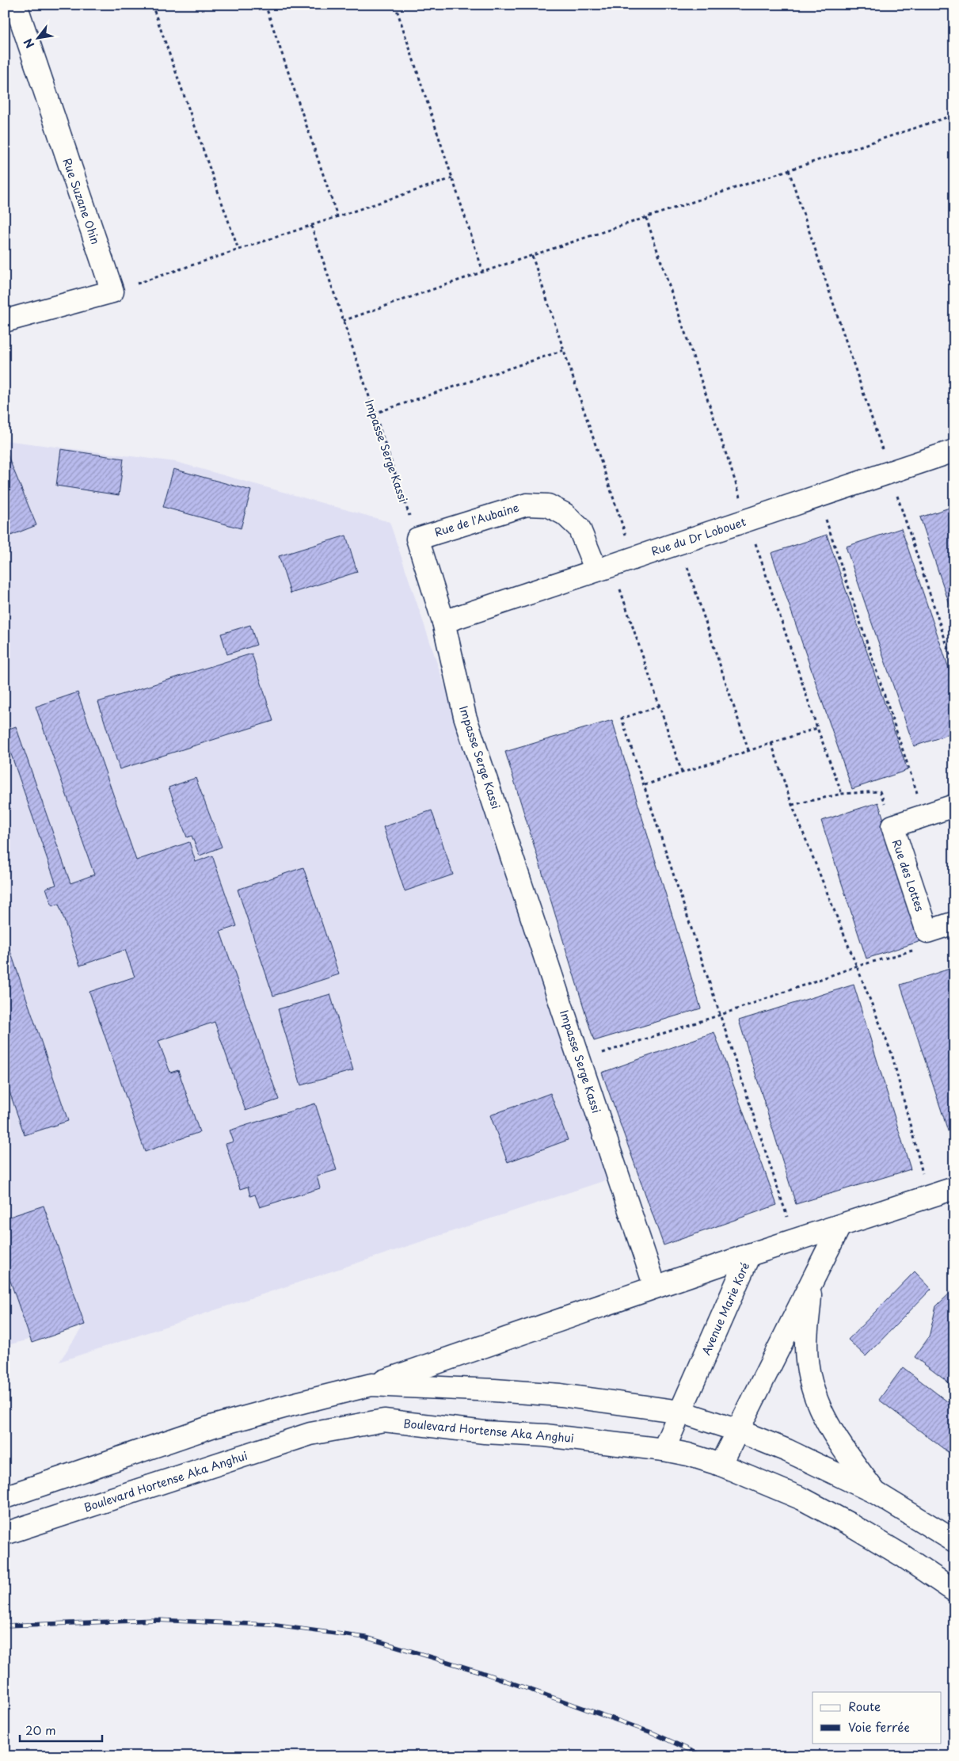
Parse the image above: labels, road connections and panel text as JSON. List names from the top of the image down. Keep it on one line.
{"streets":{"main road":["Rue Suzane Ohin","Impasse Serge Kassi","Rue de l'Aubaine","Rue du Dr Lobouet","Rue des Lottes","Avenue Marie Koré","Boulevard Hortense Aka Anghui"]},"crossings":[["Impasse Serge Kassi","Rue de l'Aubaine"],["Impasse Serge Kassi","Rue du Dr Lobouet"],["Rue de l'Aubaine","Rue du Dr Lobouet"],["Avenue Marie Koré","Boulevard Hortense Aka Anghui"]],"legend":["Route","Voie ferrée"],"scale_bar":"20 m","north":"bottom left"}
